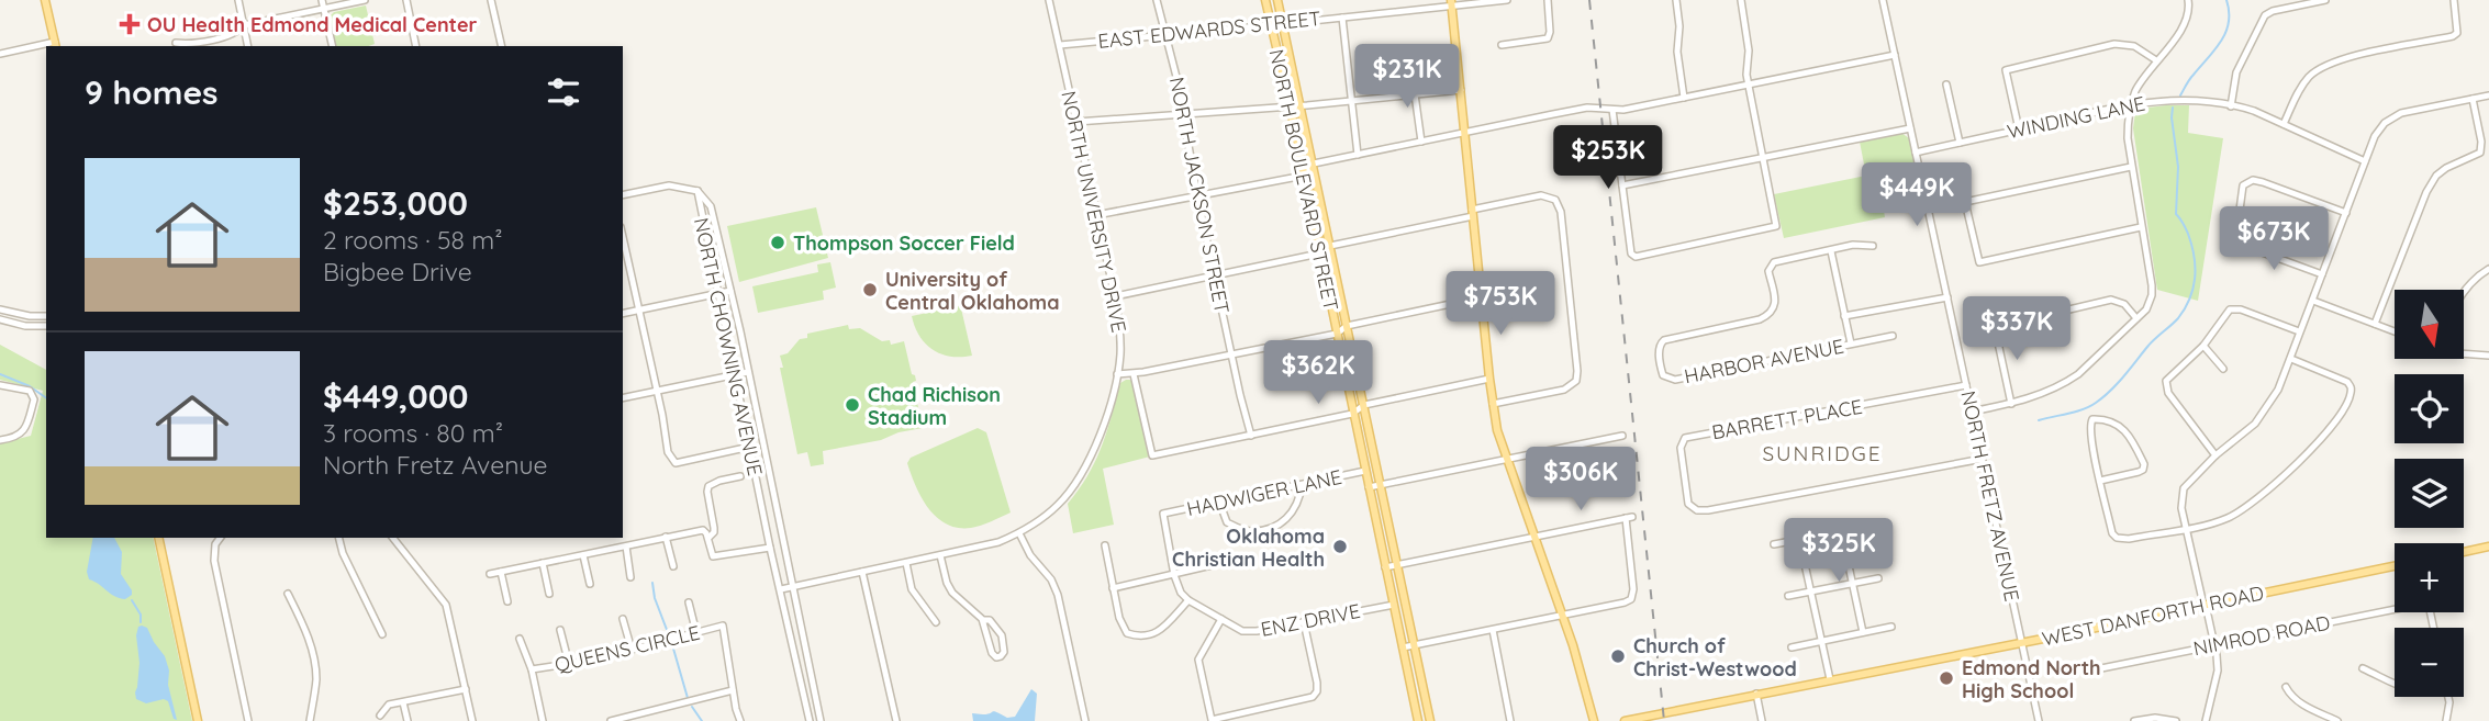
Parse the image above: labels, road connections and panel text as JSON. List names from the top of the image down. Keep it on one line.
{"streets":{"main road":["NORTH BOULEVARD STREET","WEST DANFORTH ROAD"],"street":["EAST EDWARDS STREET","WINDING LANE","NORTH JACKSON STREET","NORTH UNIVERSITY DRIVE","NORTH CHOWNING AVENUE","HARBOR AVENUE","BARRETT PLACE","HADWIGER LANE","NORTH FRETZ AVENUE","ENZ DRIVE","NIMROD ROAD","QUEENS CIRCLE"]},"crossings":[["EAST EDWARDS STREET","NORTH BOULEVARD STREET"],["EAST EDWARDS STREET","NORTH JACKSON STREET"],["EAST EDWARDS STREET","NORTH UNIVERSITY DRIVE"],["WINDING LANE","NORTH FRETZ AVENUE"],["NORTH BOULEVARD STREET","HADWIGER LANE"],["NORTH BOULEVARD STREET","ENZ DRIVE"],["NORTH UNIVERSITY DRIVE","NORTH CHOWNING AVENUE"],["BARRETT PLACE","NORTH FRETZ AVENUE"],["NORTH FRETZ AVENUE","WEST DANFORTH ROAD"]],"districts":["SUNRIDGE"],"places":{"health":["OU Health Edmond Medical Center"],"other":["Thompson Soccer Field","University of Central Oklahoma","Chad Richison Stadium","Oklahoma Christian Health","Church of Christ-Westwood","Edmond North High School"]},"north":"bottom","page":{"price":["$231K","$253K","$449K","$673K","$753K","$337K","$362K","$306K","$325K"],"heading":"9 homes","list":[{"name":"$253,000","note":"2 rooms · 58 m² · Bigbee Drive"},{"name":"$449,000","note":"3 rooms · 80 m² · North Fretz Avenue"}],"map_buttons":["+","−"]}}
